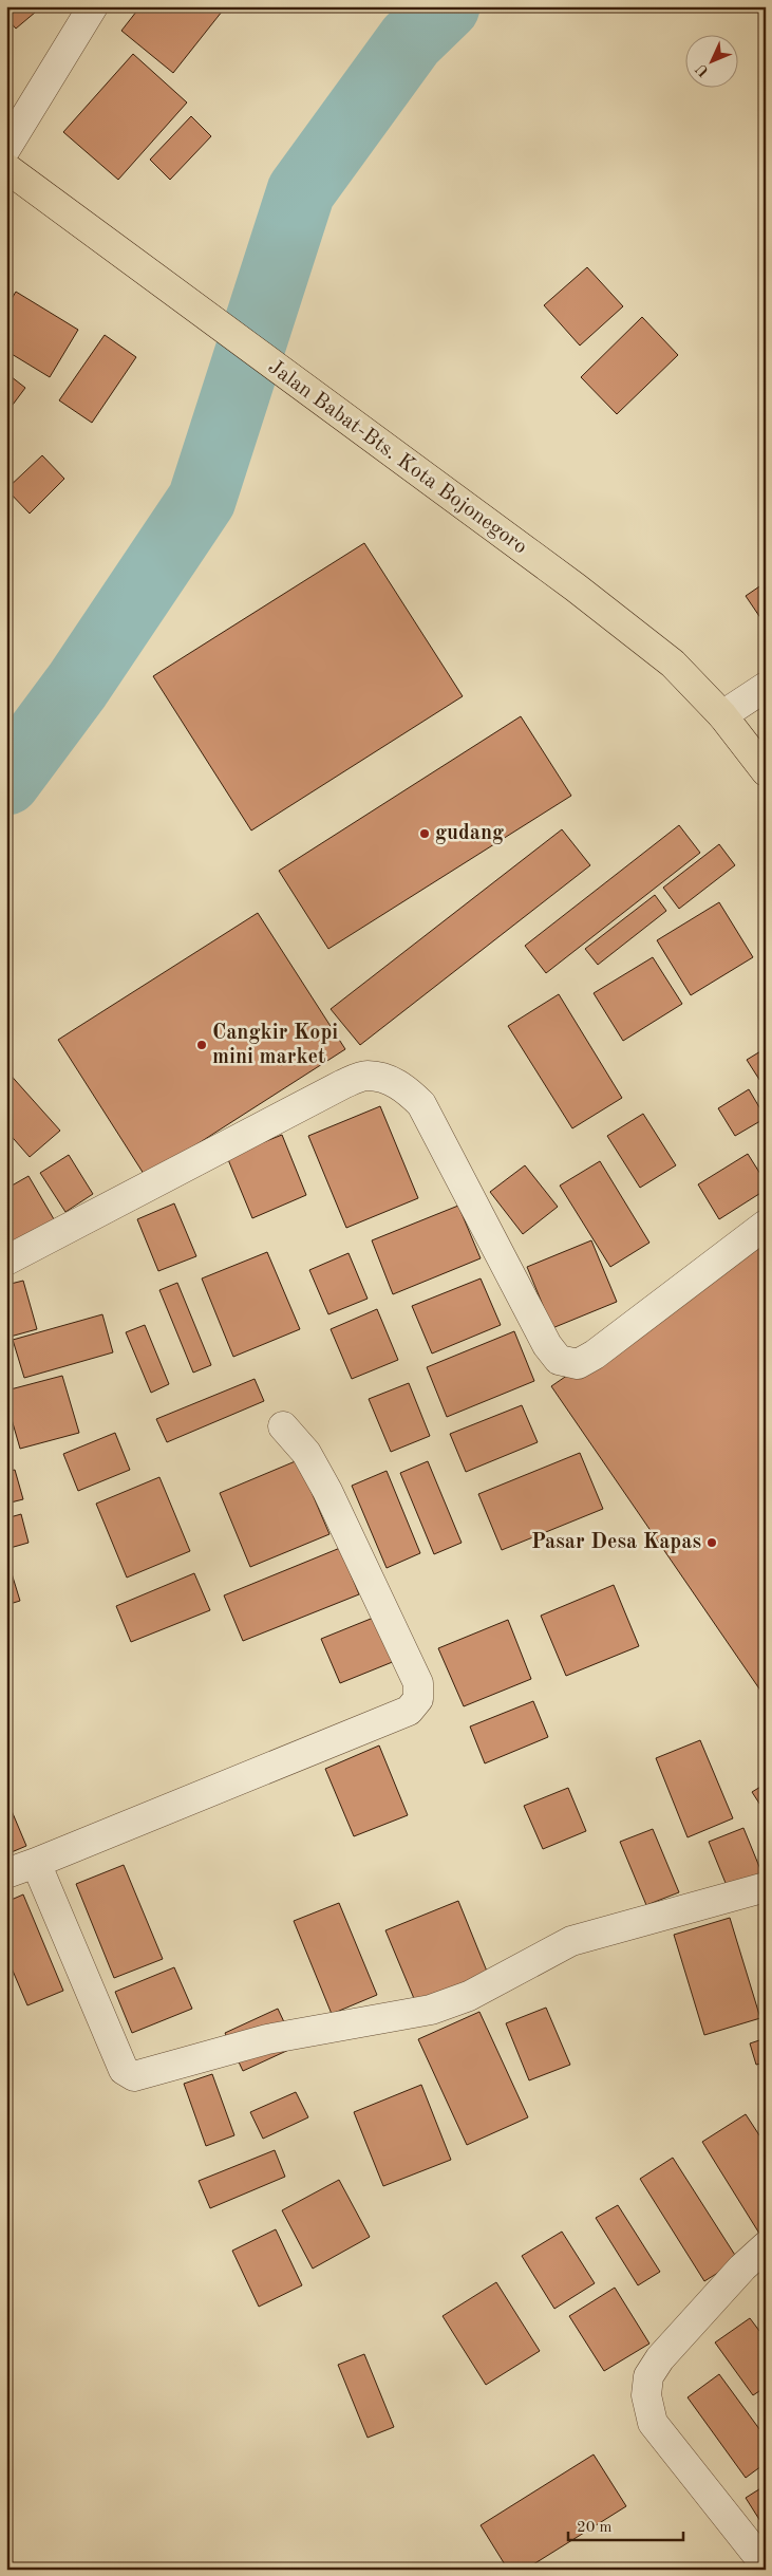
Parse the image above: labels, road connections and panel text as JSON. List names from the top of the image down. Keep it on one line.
{"streets":{"highway":["Jalan Babat-Bts. Kota Bojonegoro"]},"places":["gudang","Cangkir Kopi mini market","Pasar Desa Kapas"],"scale_bar":"20 m","north":"bottom left"}
